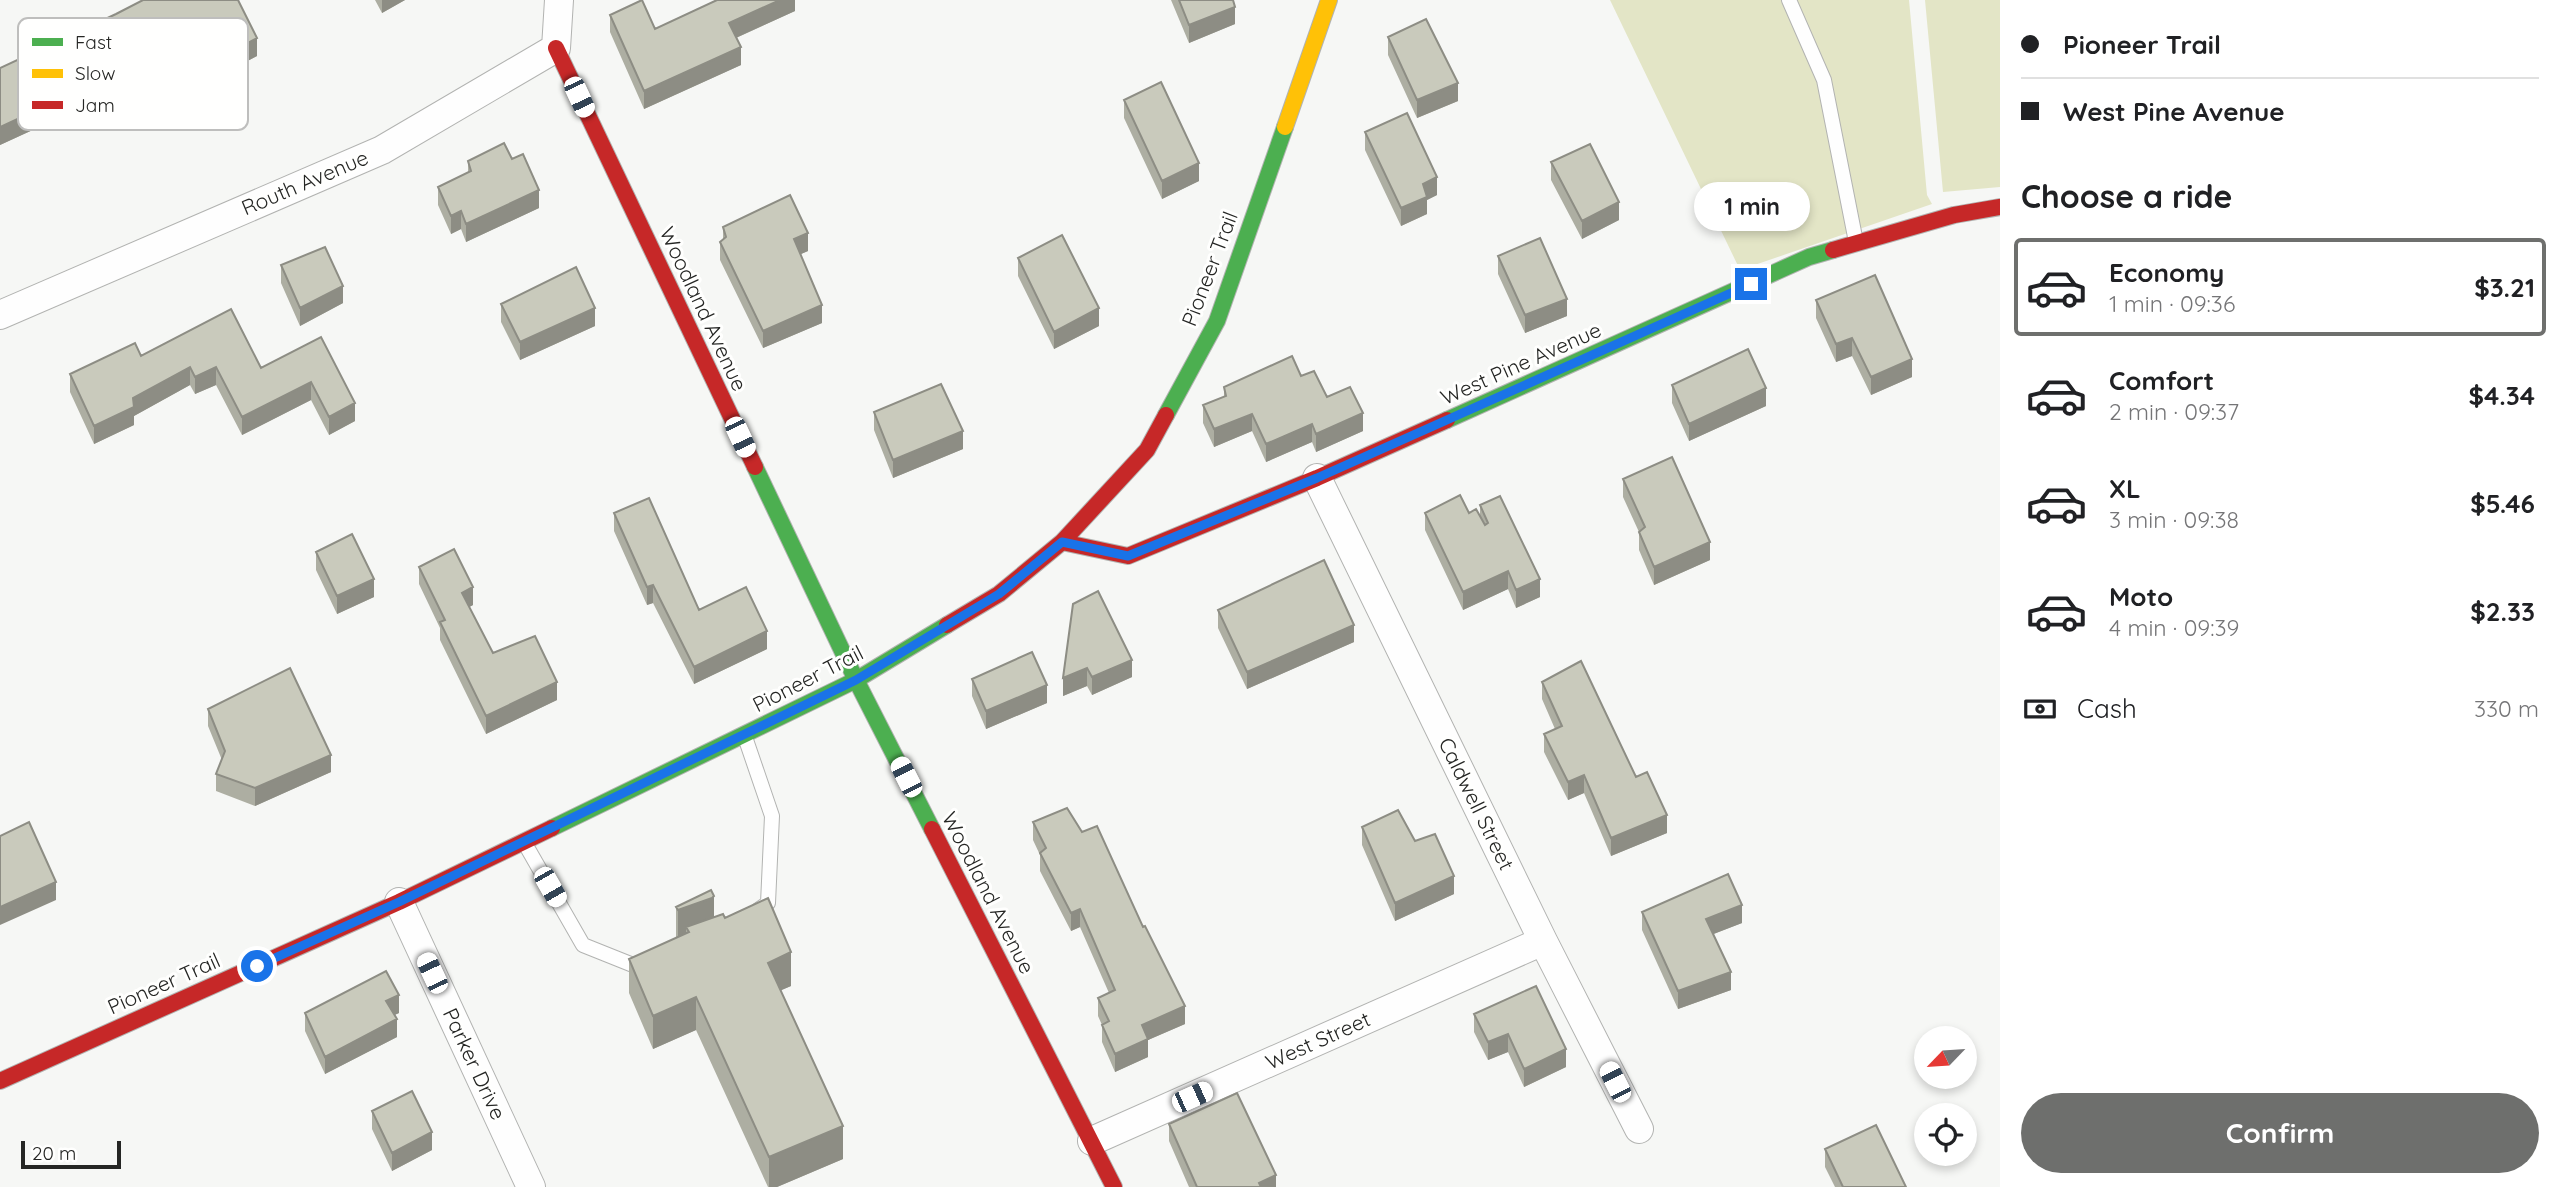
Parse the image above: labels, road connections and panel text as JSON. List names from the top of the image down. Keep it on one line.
{"streets":{"street":["Routh Avenue","Pioneer Trail","Woodland Avenue","West Pine Avenue","Caldwell Street","West Street","Parker Drive"]},"crossings":[["Routh Avenue","Woodland Avenue"],["Pioneer Trail","Woodland Avenue"],["Pioneer Trail","West Pine Avenue"],["Pioneer Trail","Parker Drive"],["Woodland Avenue","West Street"],["West Pine Avenue","Caldwell Street"],["Caldwell Street","West Street"]],"legend":["Fast","Slow","Jam"],"scale_bar":"20 m","north":"bottom left","page":{"banner":["Pioneer Trail","West Pine Avenue"],"heading":"Choose a ride","bubble":"1 min","list":[{"name":"Economy","note":"1 min · 09:36","value":"$3.21"},{"name":"Comfort","note":"2 min · 09:37","value":"$4.34"},{"name":"XL","note":"3 min · 09:38","value":"$5.46"},{"name":"Moto","note":"4 min · 09:39","value":"$2.33"}],"pay":["Cash","330 m"],"buttons":"Confirm","scale":"20 m"}}
